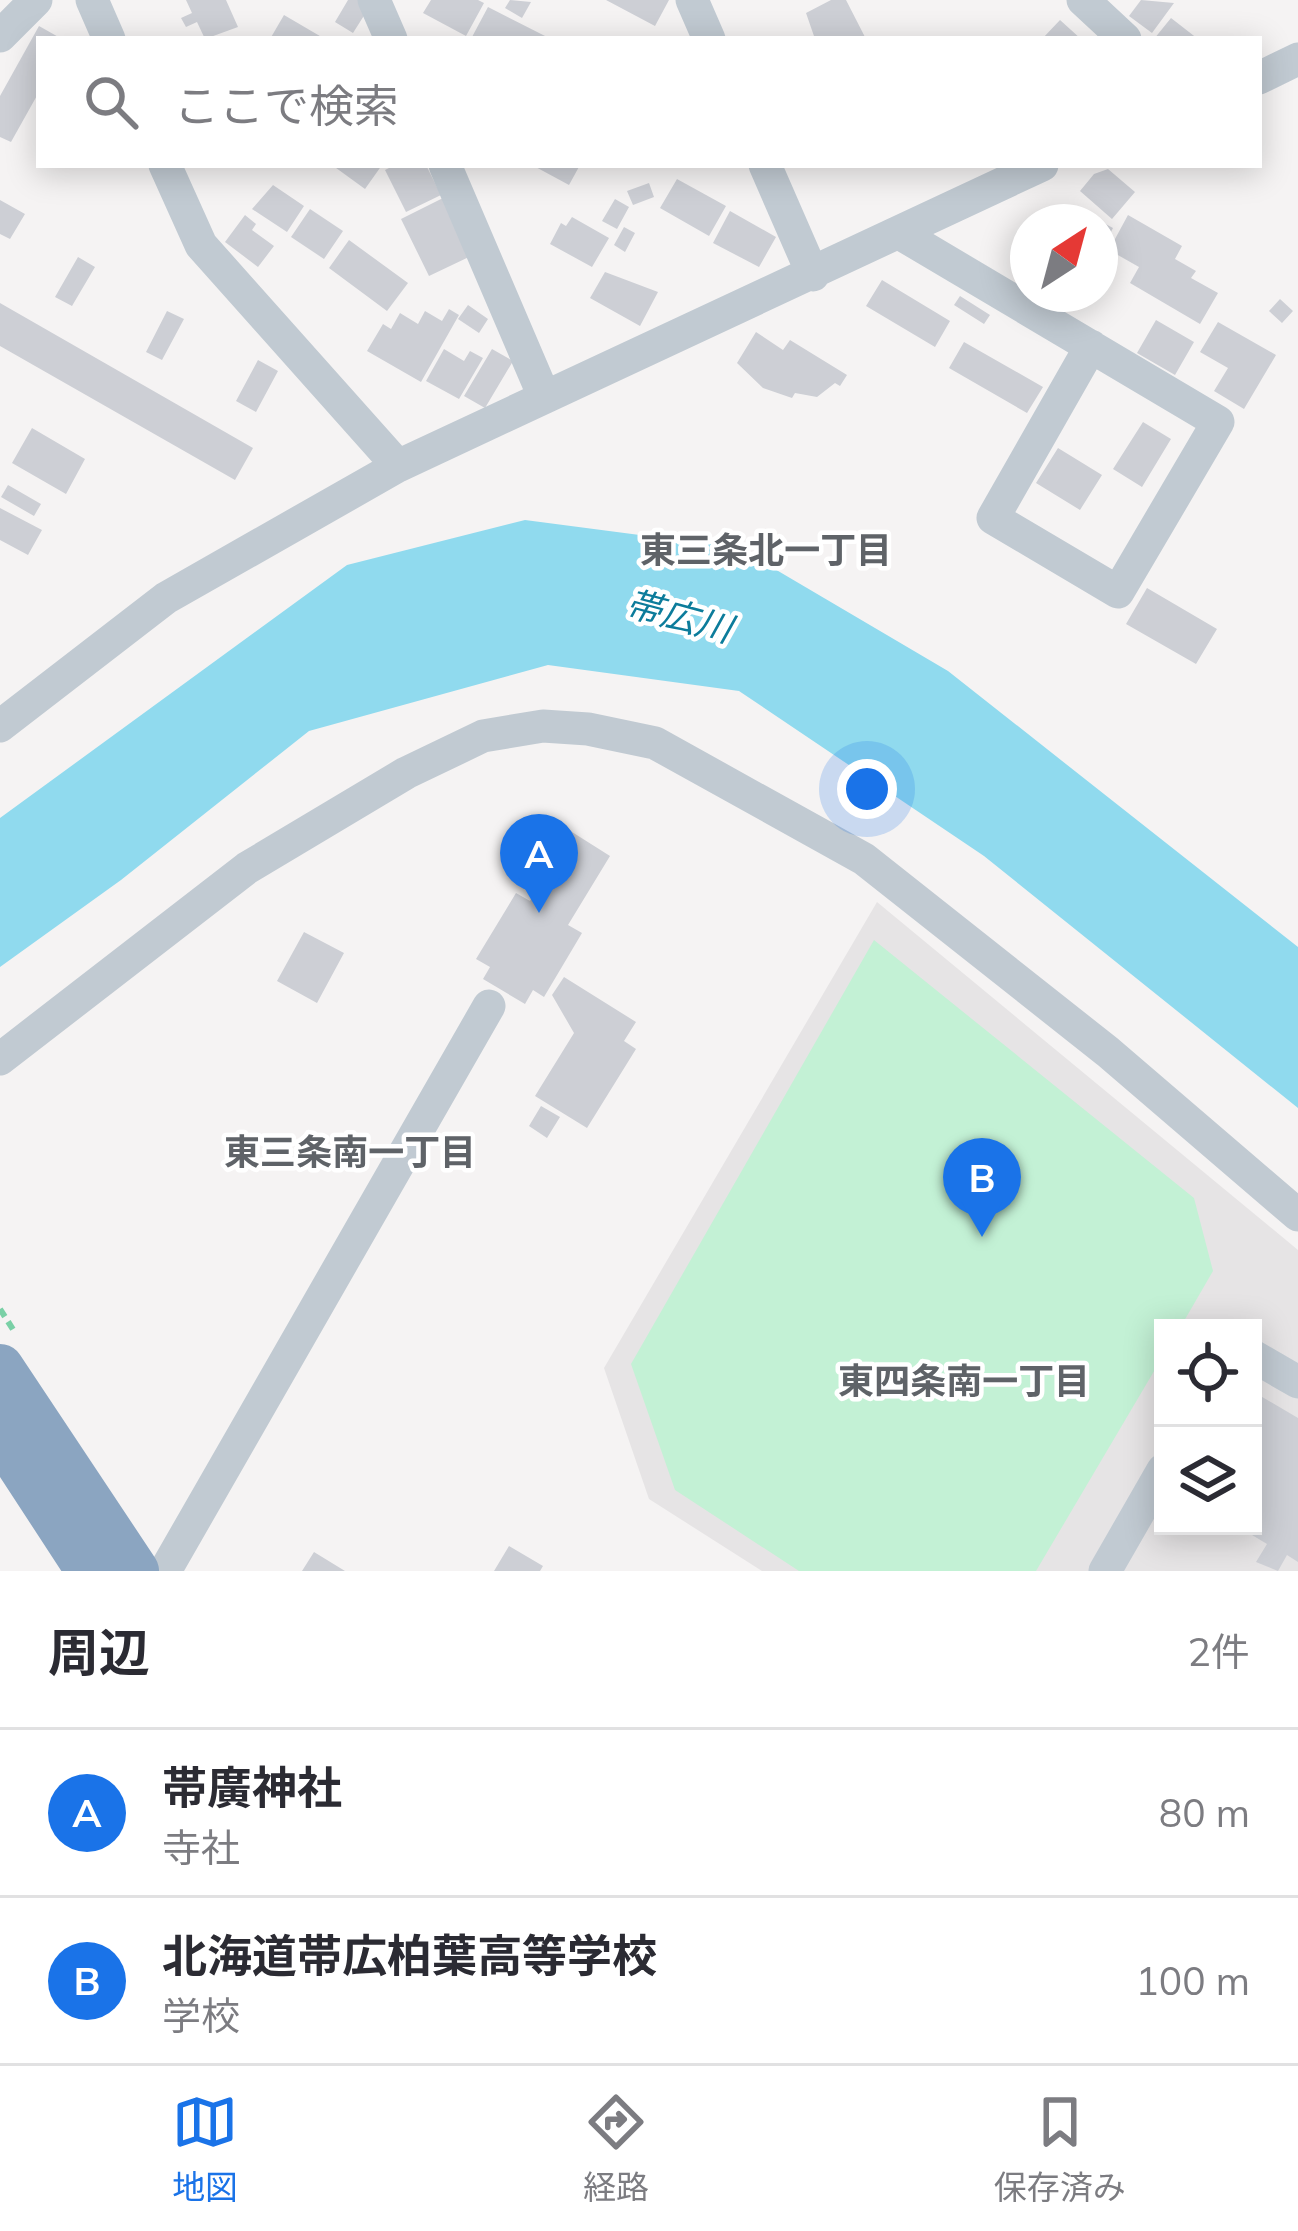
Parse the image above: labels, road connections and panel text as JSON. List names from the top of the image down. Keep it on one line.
{"districts":["東三条北一丁目","東三条南一丁目","東四条南一丁目"],"water":["帯広川"],"north":"top right","page":{"search":"ここで検索","pins":["A","B"],"heading":["周辺","2件"],"list":[{"mark":"A","name":"帯廣神社","note":"寺社","value":"80 m"},{"mark":"B","name":"北海道帯広柏葉高等学校","note":"学校","value":"100 m"}],"nav":["地図","経路","保存済み"]}}
